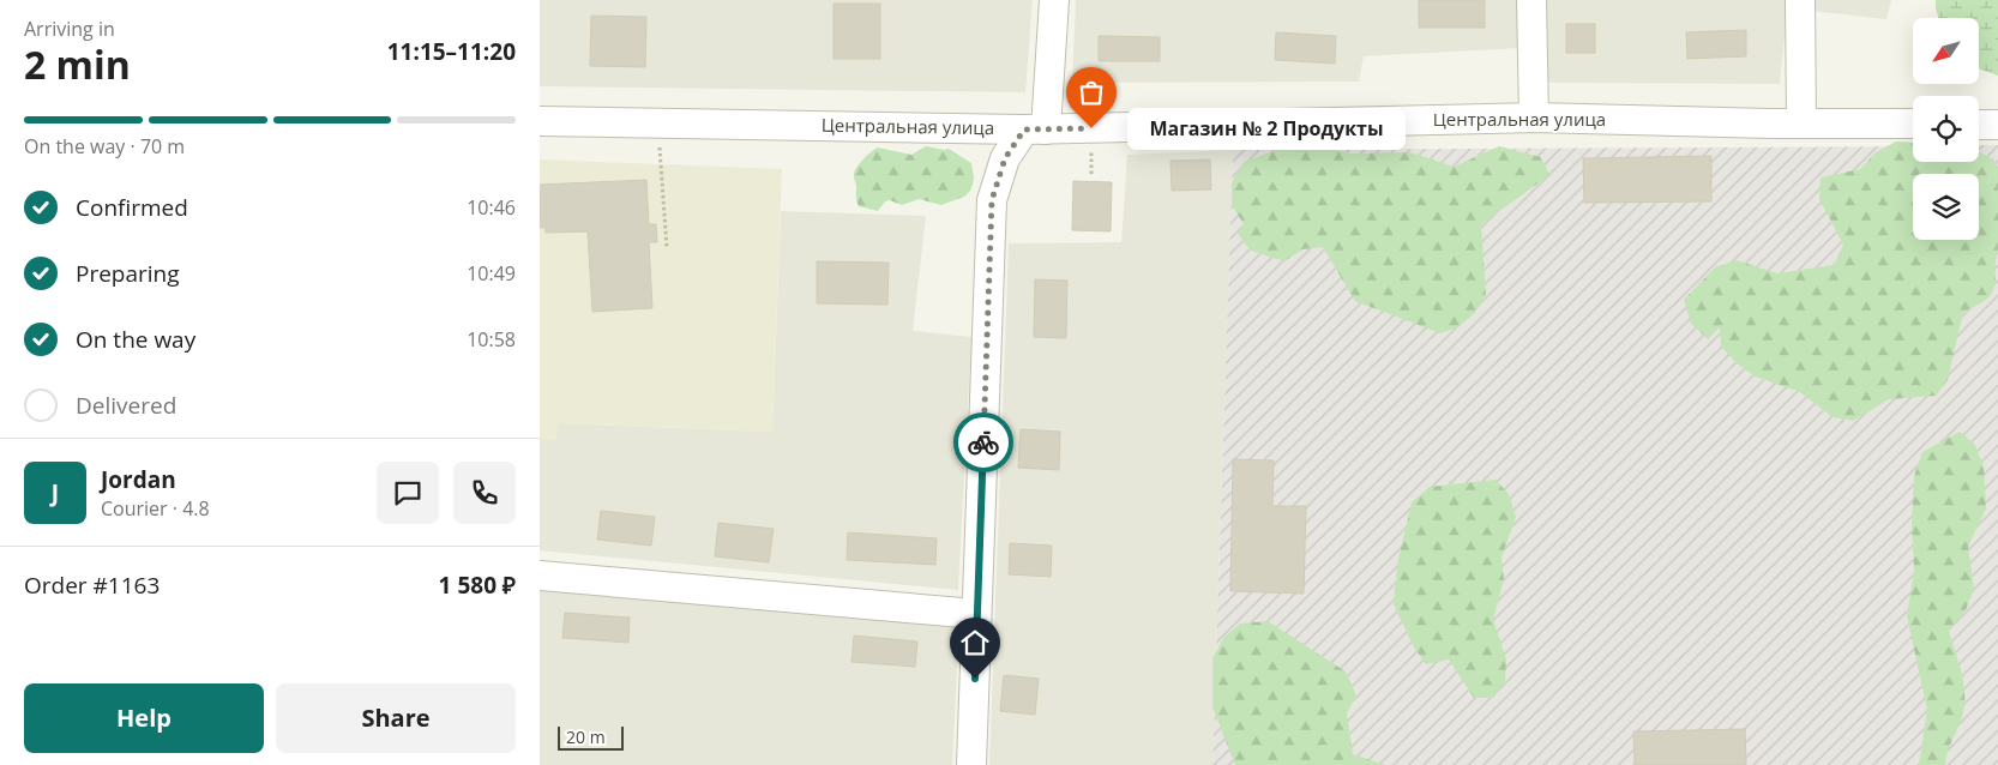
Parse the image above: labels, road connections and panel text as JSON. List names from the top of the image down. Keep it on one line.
{"streets":{"street":["Центральная улица"]},"places":["Магазин № 2 Продукты"],"scale_bar":"20 m","north":"bottom left","page":{"heading":["2 min","Arriving in","11:15–11:20"],"panel":["Jordan","Courier · 4.8","Order #1163","1 580 ₽"],"bar":"On the way · 70 m","bubble":"Магазин № 2 Продукты","list":[["Confirmed","10:46"],["Preparing","10:49"],["On the way","10:58"],"Delivered"],"round":"J","buttons":["Help","Share"],"scale":"20 m"}}
